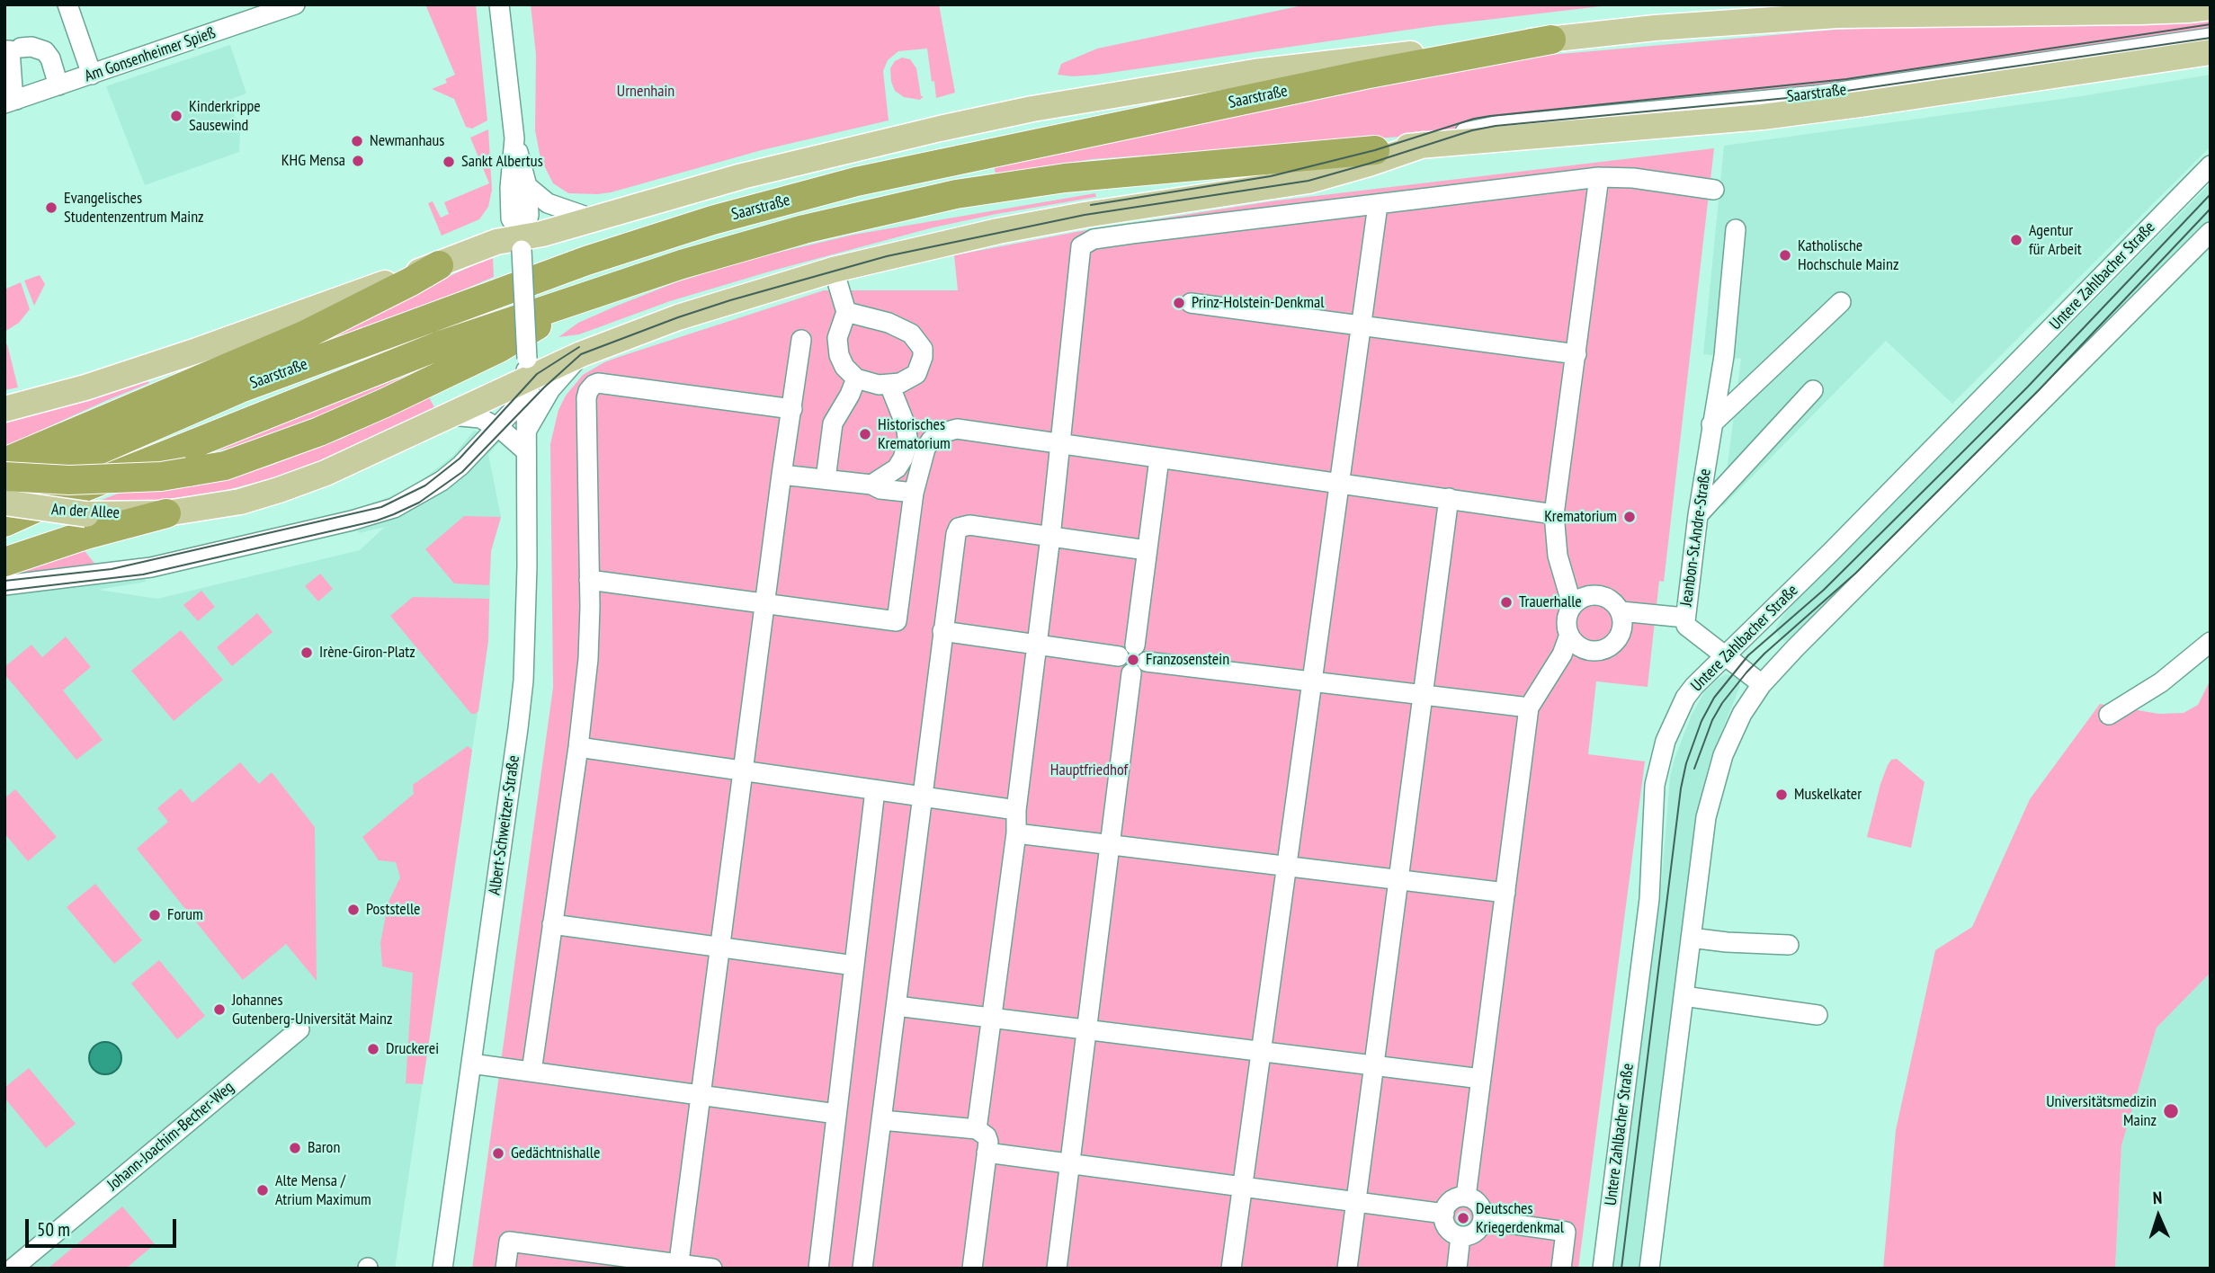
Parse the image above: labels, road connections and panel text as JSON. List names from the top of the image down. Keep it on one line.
{"streets":{"highway":["Saarstraße"],"main road":["An der Allee"],"street":["Am Gonsenheimer Spieß","Untere Zahlbacher Straße","Jeanbon-St.Andre-Straße","Albert-Schweitzer-Straße","Johann-Joachim-Becher-Weg"]},"crossings":[["Saarstraße","An der Allee"],["Saarstraße","Albert-Schweitzer-Straße"],["Untere Zahlbacher Straße","Jeanbon-St.Andre-Straße"]],"parks":["Urnenhain","Hauptfriedhof"],"places":["Kinderkrippe Sausewind","Newmanhaus","KHG Mensa","Sankt Albertus","Evangelisches Studentenzentrum Mainz","Agentur für Arbeit","Katholische Hochschule Mainz","Prinz-Holstein-Denkmal","Historisches Krematorium","Krematorium","Trauerhalle","Irène-Giron-Platz","Franzosenstein","Muskelkater","Poststelle","Forum","Johannes Gutenberg-Universität Mainz","Druckerei","Universitätsmedizin Mainz","Baron","Gedächtnishalle","Alte Mensa / Atrium Maximum","Deutsches Kriegerdenkmal"],"scale_bar":"50 m","north":"top"}
